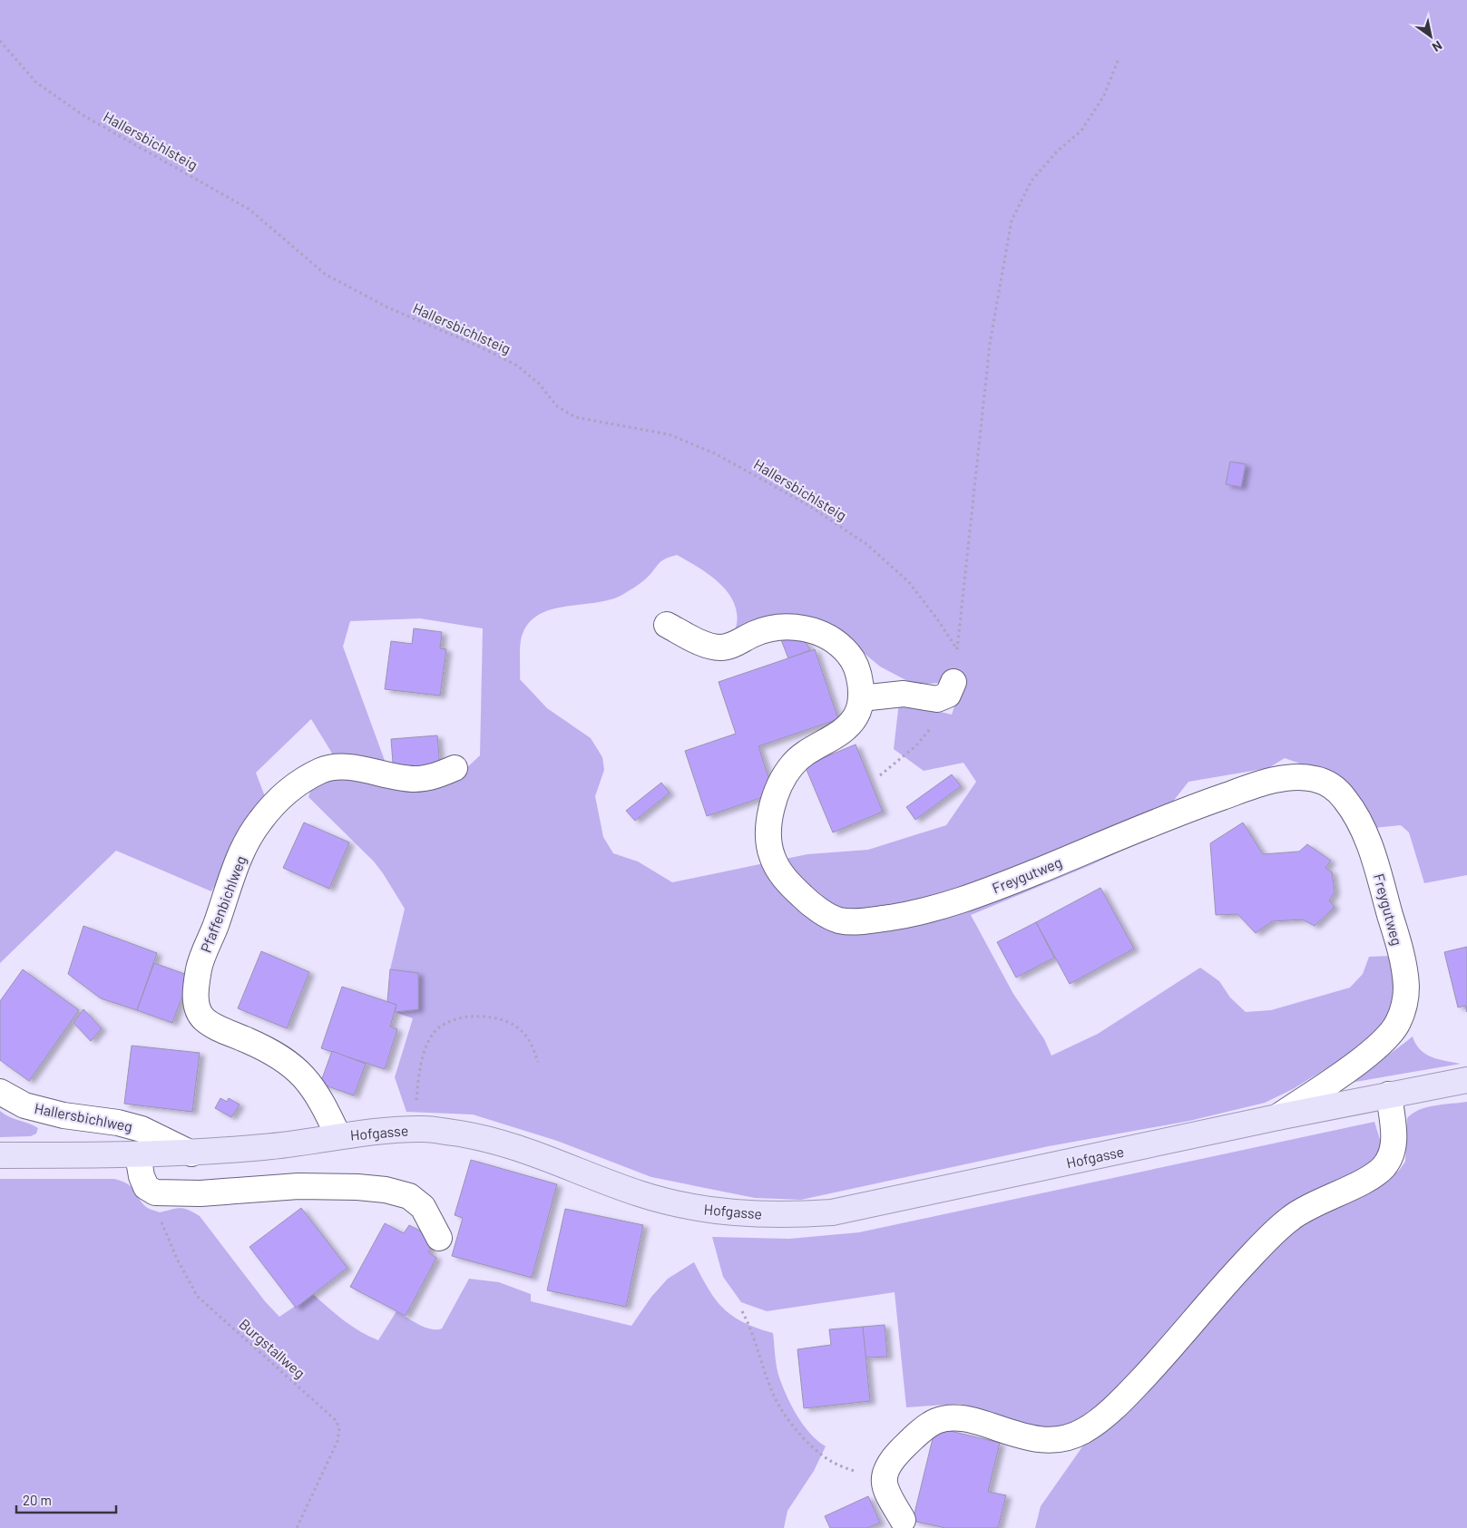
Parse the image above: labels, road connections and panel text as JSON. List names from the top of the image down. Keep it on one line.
{"streets":{"main road":["Hofgasse"],"lane":["Freygutweg","Pfaffenbichlweg","Hallersbichlweg"],"path":["Hallersbichlsteig","Burgstallweg"]},"crossings":[["Freygutweg","Hofgasse"],["Pfaffenbichlweg","Hofgasse"],["Hallersbichlweg","Hofgasse"]],"scale_bar":"20 m","north":"bottom right"}
